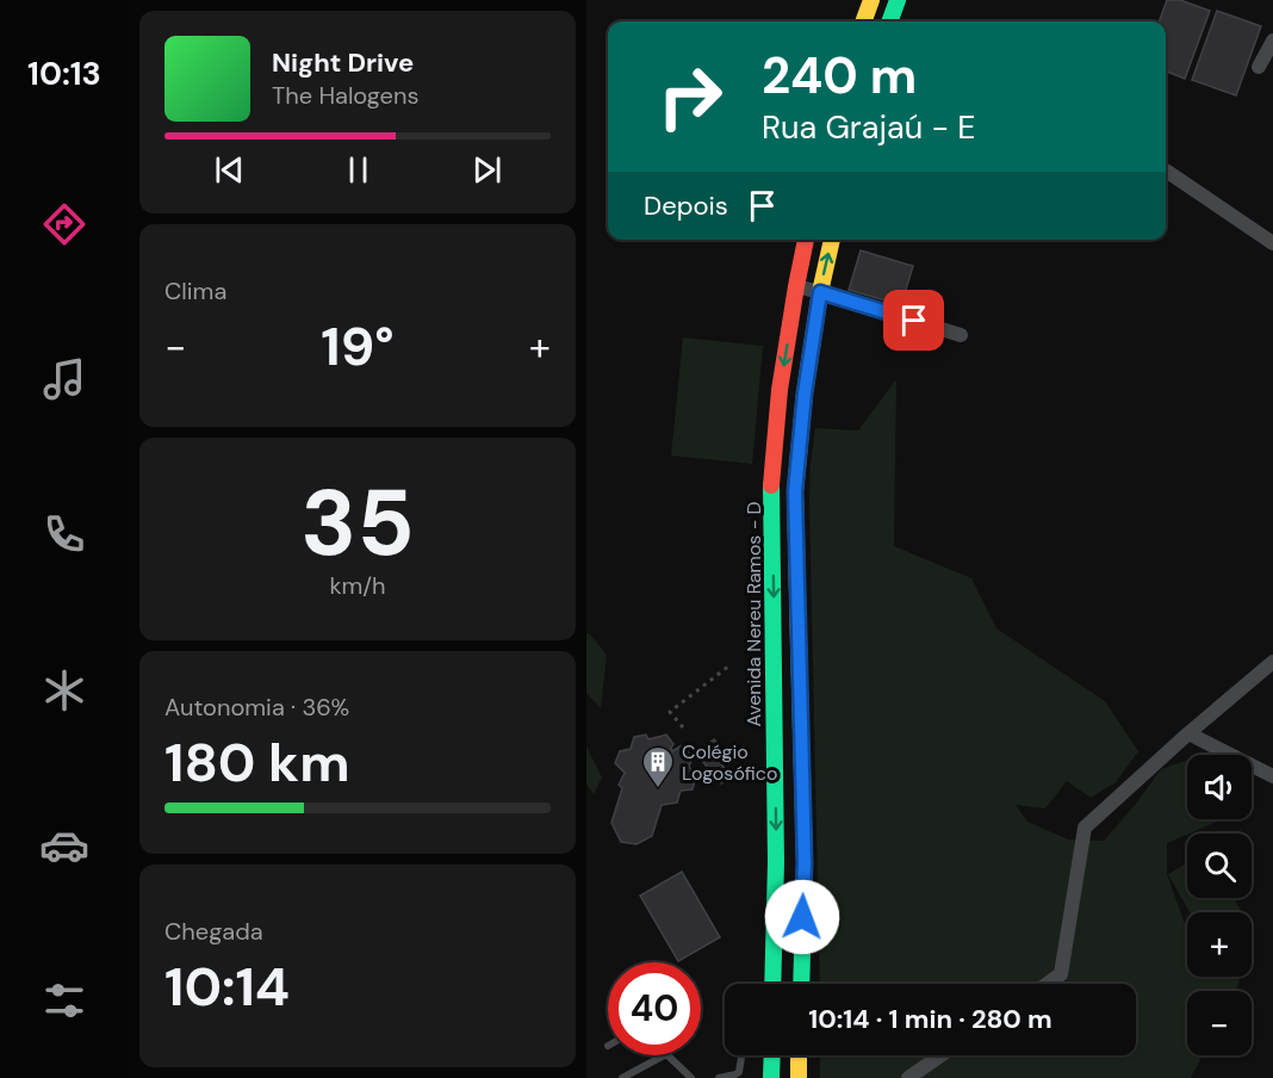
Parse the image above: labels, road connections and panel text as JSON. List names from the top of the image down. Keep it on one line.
{"streets":{"street":["Avenida Nereu Ramos - D"]},"places":{"building":["Colégio Logosófico"]},"page":{"tabs":"10:13","turn":["240 m","Rua Grajaú - E"],"song":["Night Drive","The Halogens"],"then":"Depois","tile":["Clima",["35","km/h"],["Autonomia · 36%","180 km"],["Chegada","10:14"]],"heat":["−","19°","+"],"map_buttons":["+","−"],"limit":"40","trip":"10:14 · 1 min · 280 m"}}
